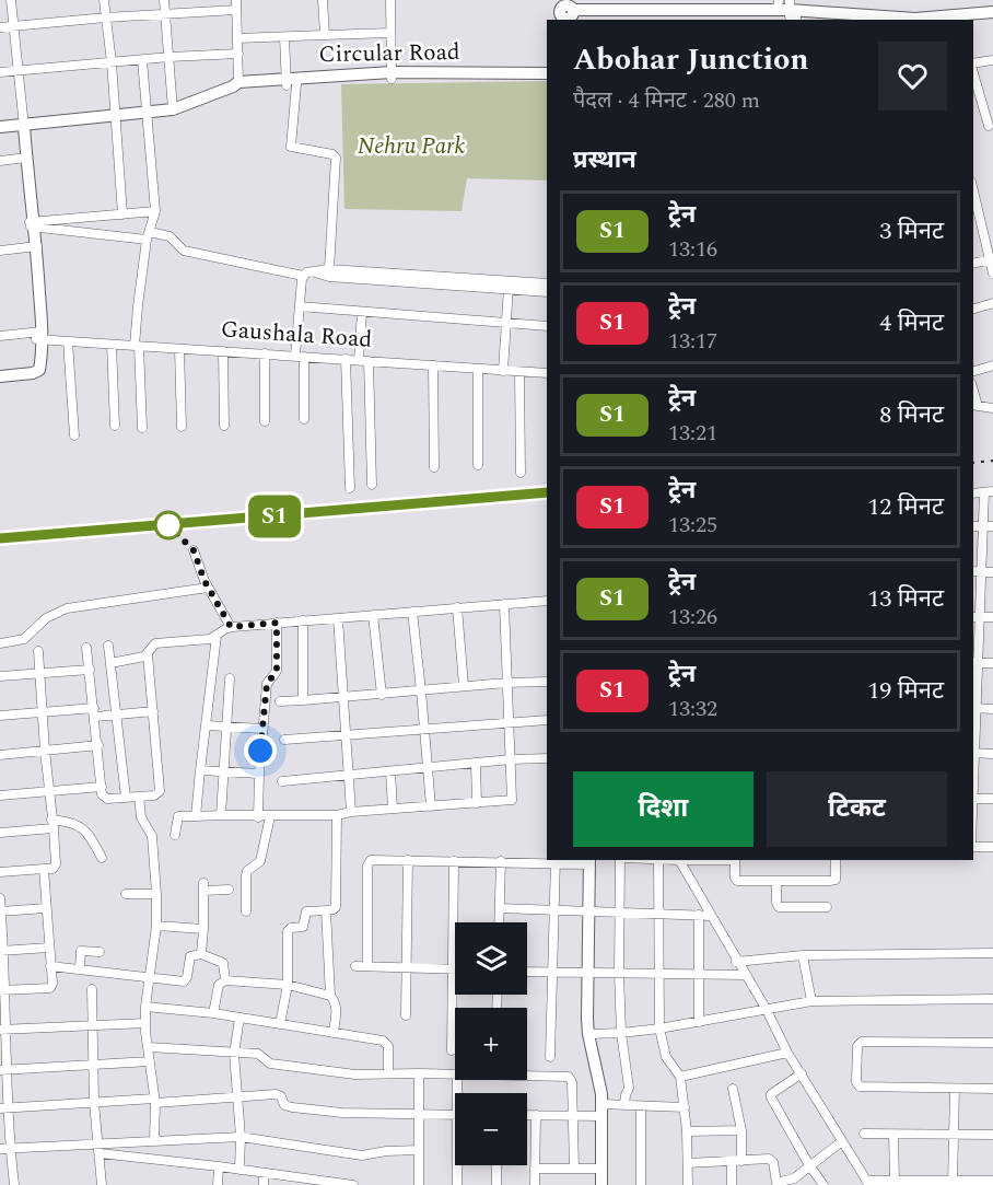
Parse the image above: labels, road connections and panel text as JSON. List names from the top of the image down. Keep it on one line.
{"streets":{"main road":["Circular Road"],"street":["Gaushala Road"]},"parks":["Nehru Park"],"page":{"on_map":"S1","heading":[["Abohar Junction","पैदल · 4 मिनट · 280 m"],"प्रस्थान"],"list":[{"mark":"S1","name":"ट्रेन","note":"13:16","value":"3 मिनट"},{"mark":"S1","name":"ट्रेन","note":"13:17","value":"4 मिनट"},{"mark":"S1","name":"ट्रेन","note":"13:21","value":"8 मिनट"},{"mark":"S1","name":"ट्रेन","note":"13:25","value":"12 मिनट"},{"mark":"S1","name":"ट्रेन","note":"13:26","value":"13 मिनट"},{"mark":"S1","name":"ट्रेन","note":"13:32","value":"19 मिनट"}],"buttons":["दिशा","टिकट"],"map_buttons":["+","−"]}}
